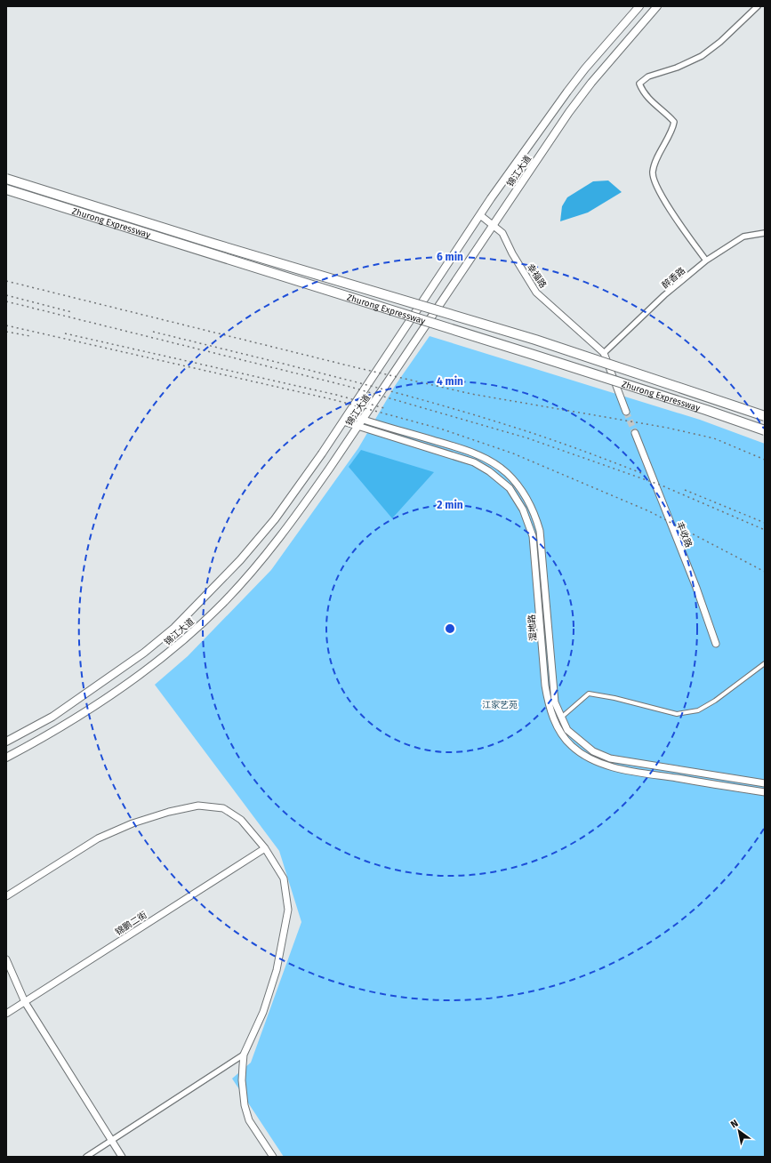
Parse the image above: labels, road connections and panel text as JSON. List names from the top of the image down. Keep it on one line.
{"streets":{"highway":["Zhurong Expressway"],"main road":["锦江大道"],"street":["幸福路","醉香路","丰收路","湿地路","锦鹏二街"]},"crossings":[["锦江大道","幸福路"],["锦江大道","湿地路"],["幸福路","醉香路"]],"parks":["江家艺苑"],"north":"top left","rings":["6 min","4 min","2 min"]}
